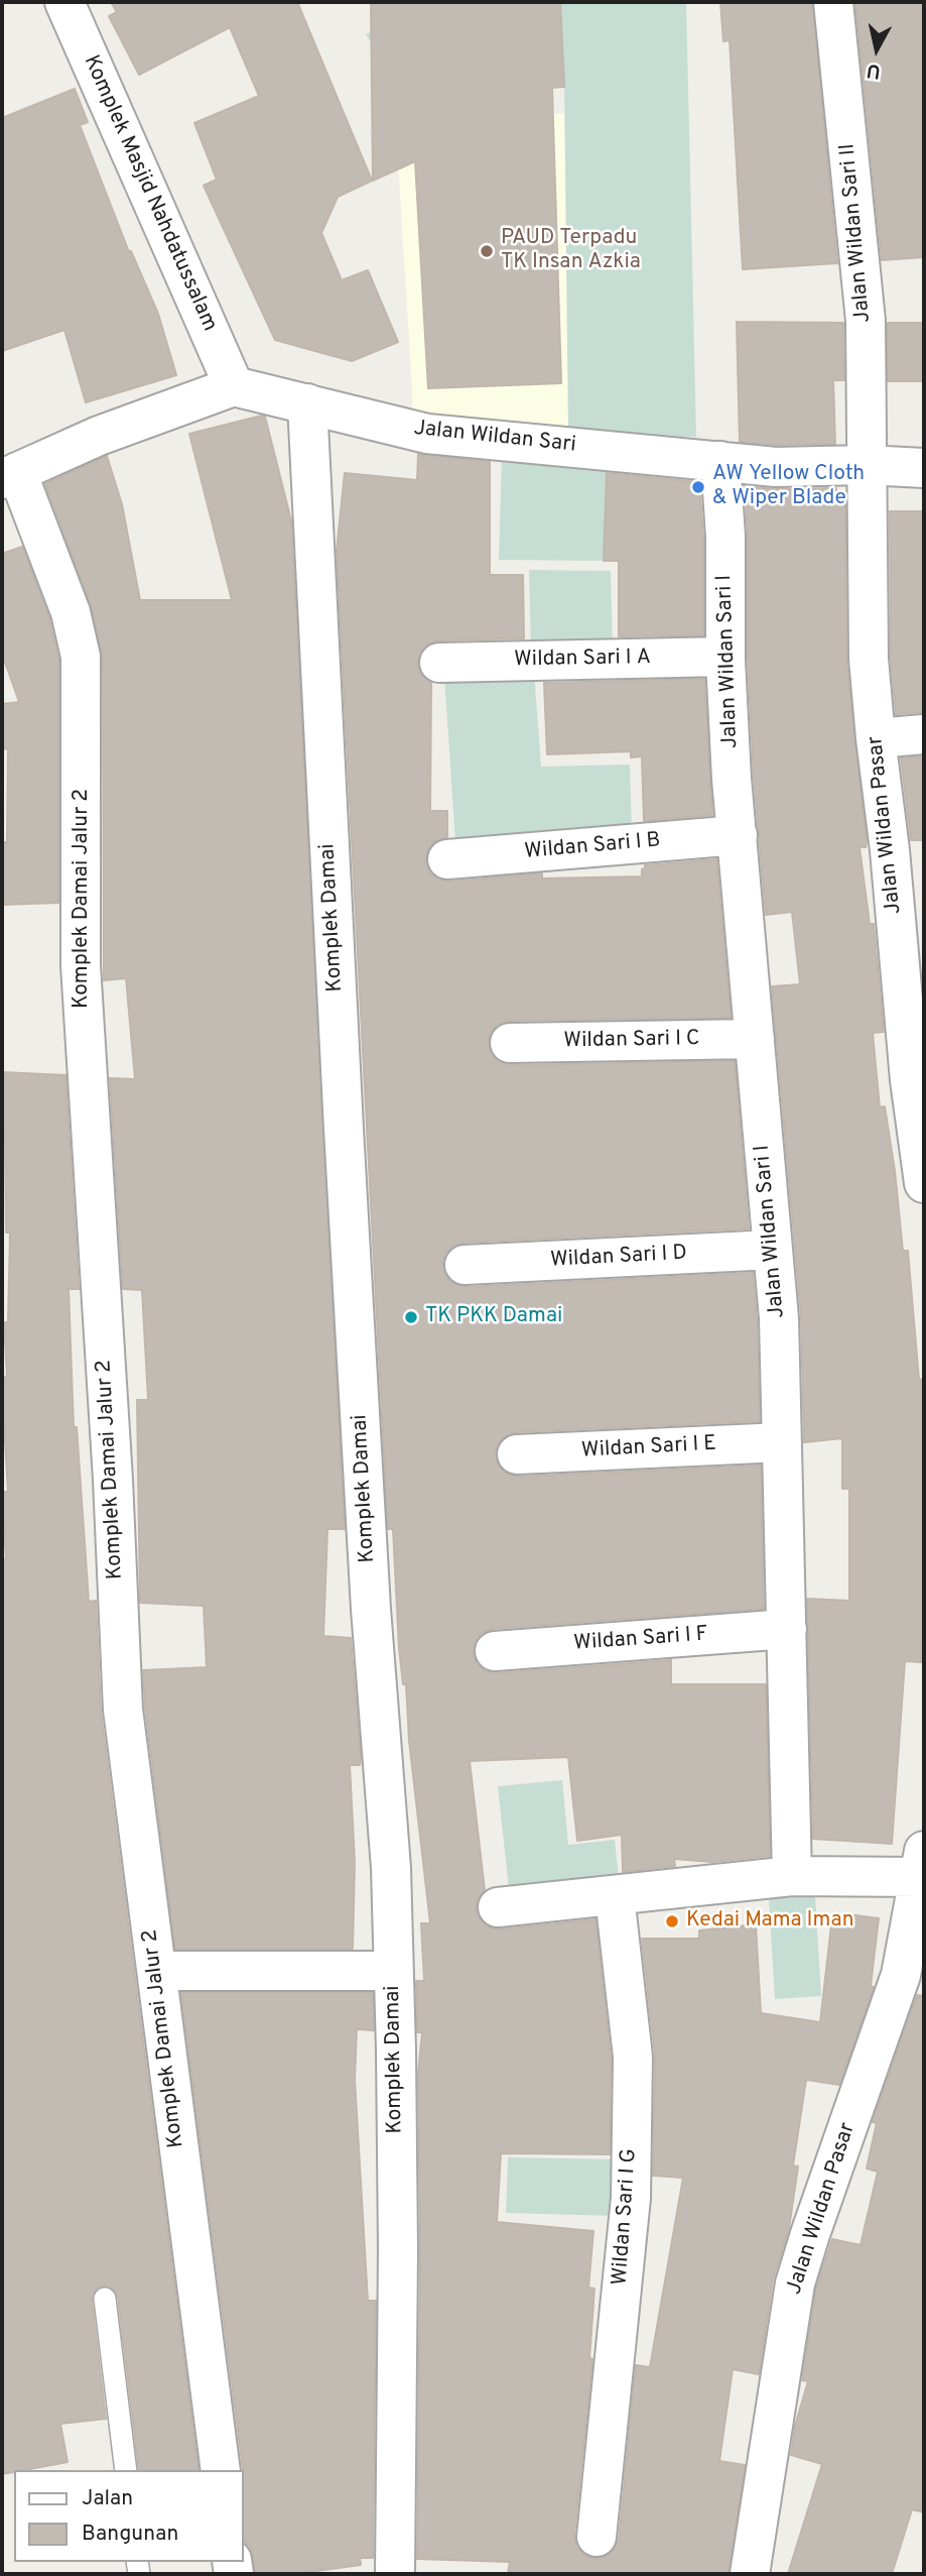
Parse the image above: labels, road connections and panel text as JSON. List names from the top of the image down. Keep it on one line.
{"streets":{"street":["Komplek Masjid Nahdatussalam","Jalan Wildan Sari II","Jalan Wildan Sari","Wildan Sari I A","Jalan Wildan Sari I","Jalan Wildan Pasar","Wildan Sari I B","Komplek Damai Jalur 2","Komplek Damai","Wildan Sari I C","Wildan Sari I D","Wildan Sari I E","Wildan Sari I F","Wildan Sari I G"]},"crossings":[["Komplek Masjid Nahdatussalam","Jalan Wildan Sari"],["Jalan Wildan Sari II","Jalan Wildan Sari"],["Jalan Wildan Sari II","Jalan Wildan Pasar"],["Jalan Wildan Sari","Jalan Wildan Sari I"],["Jalan Wildan Sari","Jalan Wildan Pasar"],["Jalan Wildan Sari","Komplek Damai"],["Wildan Sari I A","Jalan Wildan Sari I"],["Jalan Wildan Sari I","Wildan Sari I B"],["Jalan Wildan Sari I","Wildan Sari I C"],["Jalan Wildan Sari I","Wildan Sari I D"],["Jalan Wildan Sari I","Wildan Sari I E"],["Jalan Wildan Sari I","Wildan Sari I F"]],"places":["PAUD Terpadu TK Insan Azkia","AW Yellow Cloth & Wiper Blade","TK PKK Damai","Kedai Mama Iman"],"legend":["Jalan","Bangunan"],"north":"bottom"}
